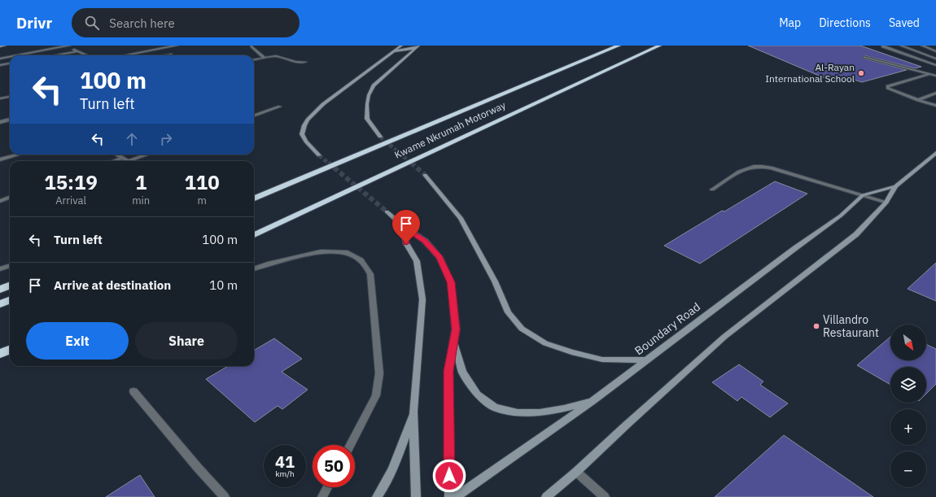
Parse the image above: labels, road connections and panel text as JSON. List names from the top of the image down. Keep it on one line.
{"streets":{"highway":["Kwame Nkrumah Motorway"],"main road":["Boundary Road"]},"places":["Al-Rayan International School","Villandro Restaurant"],"north":"bottom right","page":{"header":"Drivr","search":"Search here","nav":["Map","Directions","Saved"],"turn":["100 m","Turn left"],"eta":["15:19","Arrival","1","min","110","m"],"list":[{"name":"Turn left","value":"100 m"},{"name":"Arrive at destination","value":"10 m"}],"buttons":["Exit","Share"],"map_buttons":["+","−"],"speed":"41 km/h","limit":"50"}}
